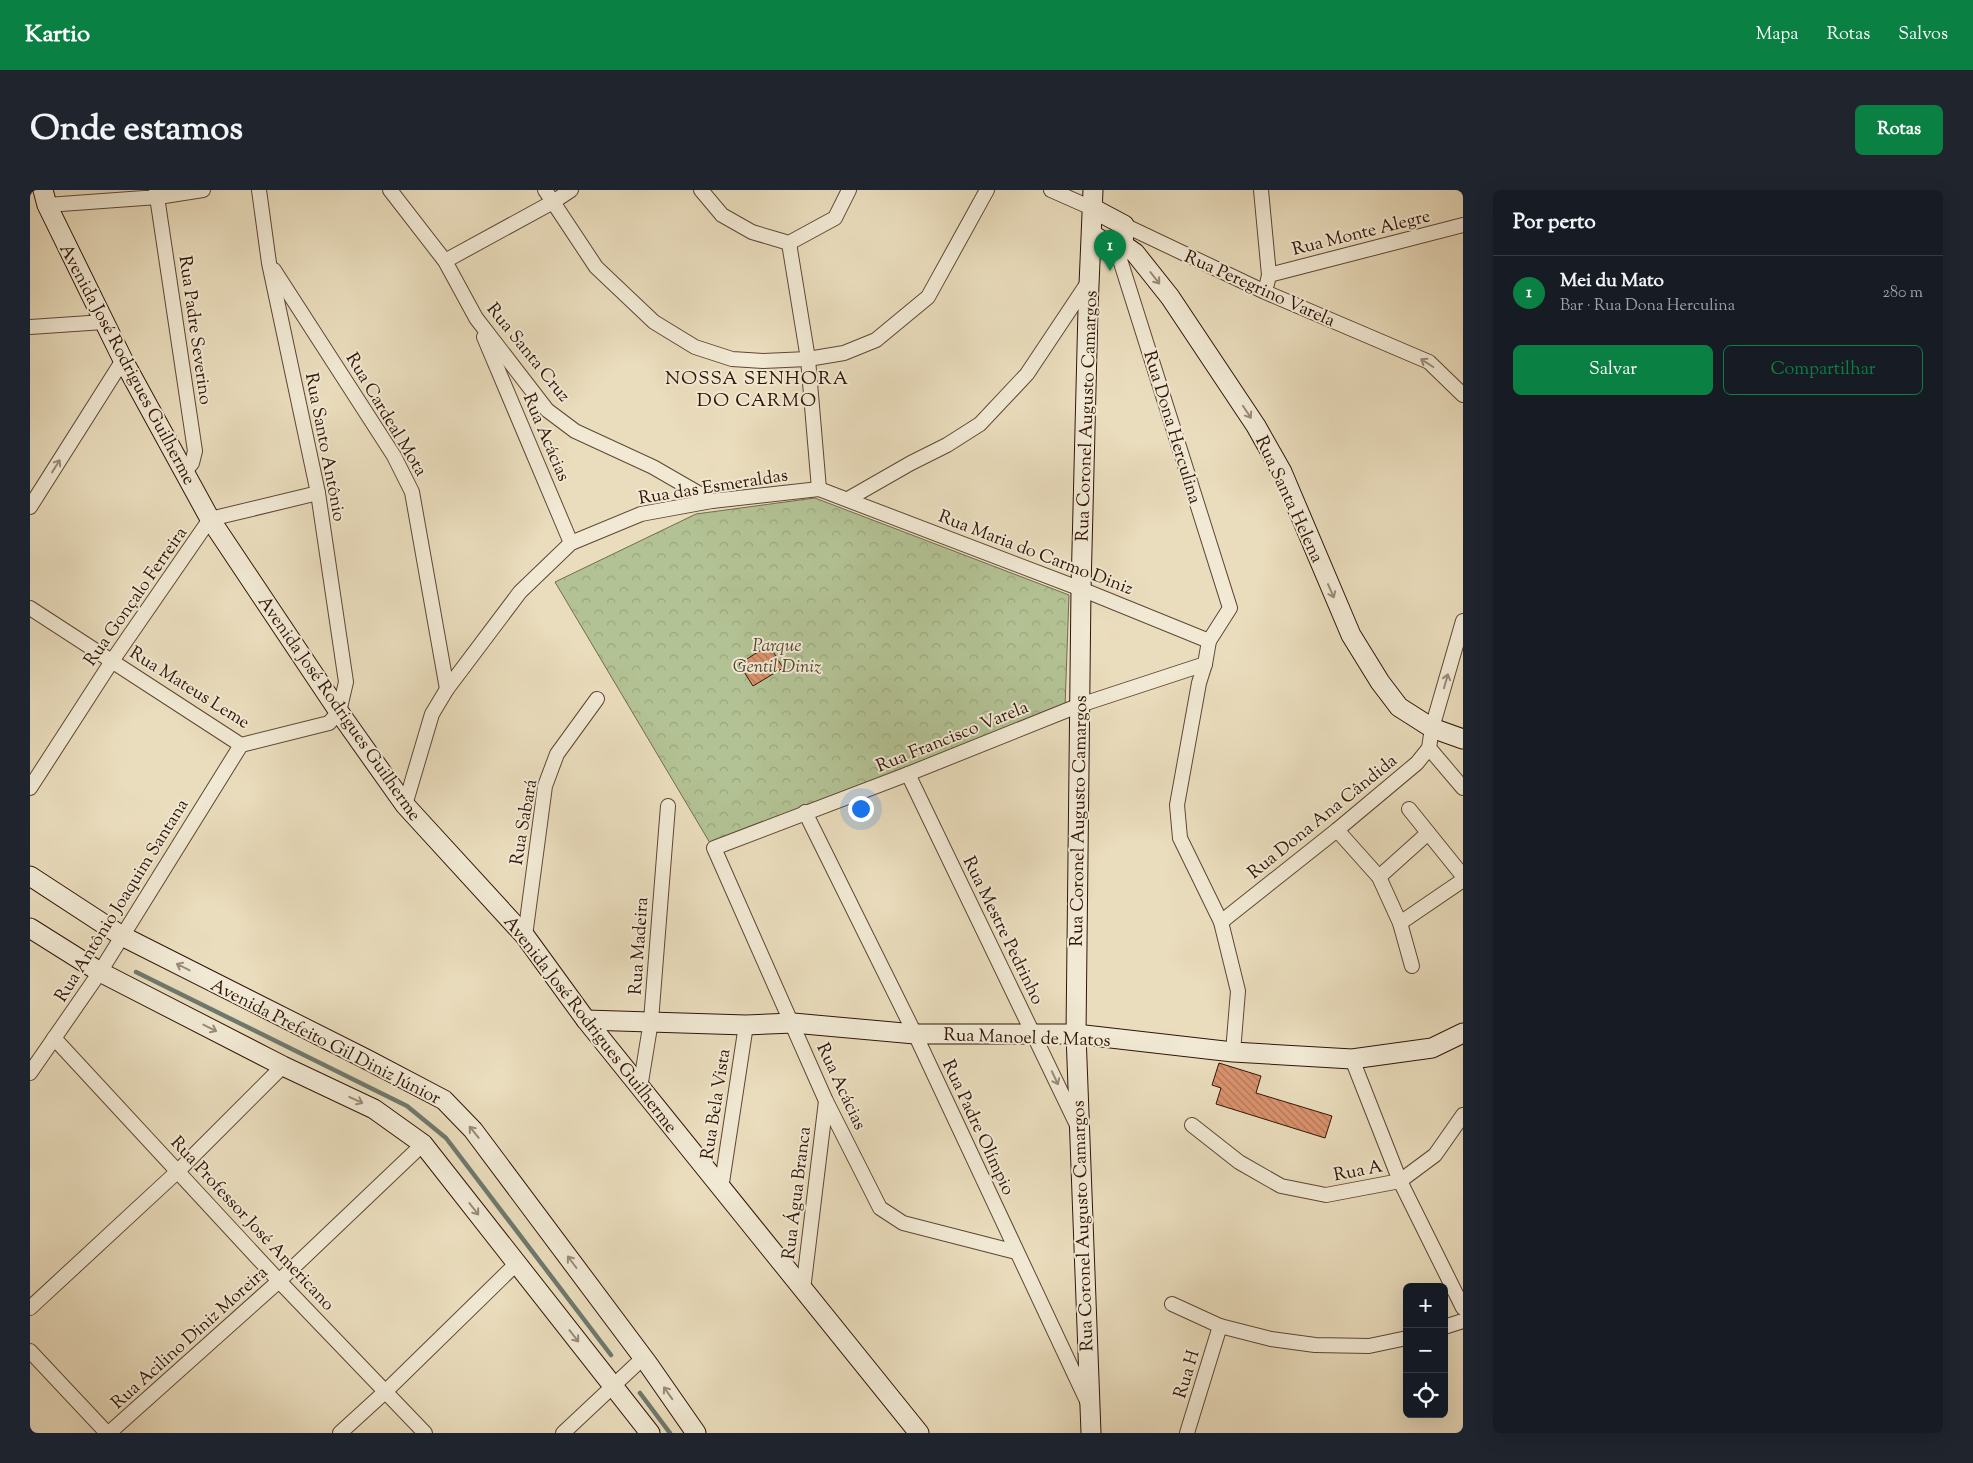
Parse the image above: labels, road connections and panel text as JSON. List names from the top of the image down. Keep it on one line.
{"streets":{"street":["Rua Monte Alegre","Rua Peregrino Varela","Rua Padre Severino","Rua Santa Cruz","Avenida José Rodrigues Guilherme","Rua Cardeal Mota","Rua Coronel Augusto Camargos","Rua Dona Herculina","Rua Acácias","Rua Santo Antônio","Rua das Esmeraldas","Rua Santa Helena","Rua Maria do Carmo Diniz","Rua Gonçalo Ferreira","Rua Mateus Leme","Rua Francisco Varela","Rua Dona Ana Cândida","Rua Sabará","Rua Antônio Joaquim Santana","Rua Mestre Pedrinho","Rua Madeira","Rua Manoel de Matos","Avenida Prefeito Gil Diniz Júnior","Rua Bela Vista","Rua Padre Olímpio","Rua A","Rua Água Branca","Rua Professor José Americano","Rua Acilino Diniz Moreira","Rua H"]},"crossings":[["Rua Peregrino Varela","Rua Coronel Augusto Camargos"],["Rua Peregrino Varela","Rua Dona Herculina"],["Rua Peregrino Varela","Rua Santa Helena"],["Rua Padre Severino","Avenida José Rodrigues Guilherme"],["Rua Santa Cruz","Rua Acácias"],["Rua Santa Cruz","Rua das Esmeraldas"],["Avenida José Rodrigues Guilherme","Rua Santo Antônio"],["Avenida José Rodrigues Guilherme","Rua das Esmeraldas"],["Avenida José Rodrigues Guilherme","Rua Gonçalo Ferreira"],["Avenida José Rodrigues Guilherme","Rua Mateus Leme"],["Avenida José Rodrigues Guilherme","Rua Sabará"],["Avenida José Rodrigues Guilherme","Rua Madeira"],["Avenida José Rodrigues Guilherme","Rua Manoel de Matos"],["Avenida José Rodrigues Guilherme","Rua Bela Vista"],["Avenida José Rodrigues Guilherme","Rua Água Branca"],["Rua Cardeal Mota","Rua Santo Antônio"],["Rua Cardeal Mota","Rua das Esmeraldas"],["Rua Coronel Augusto Camargos","Rua Dona Herculina"],["Rua Coronel Augusto Camargos","Rua Santa Helena"],["Rua Coronel Augusto Camargos","Rua Maria do Carmo Diniz"],["Rua Coronel Augusto Camargos","Rua Francisco Varela"],["Rua Coronel Augusto Camargos","Rua Mestre Pedrinho"],["Rua Coronel Augusto Camargos","Rua Manoel de Matos"],["Rua Coronel Augusto Camargos","Rua Padre Olímpio"],["Rua Dona Herculina","Rua Santa Helena"],["Rua Dona Herculina","Rua Maria do Carmo Diniz"],["Rua Acácias","Rua das Esmeraldas"],["Rua Acácias","Rua Francisco Varela"],["Rua Acácias","Rua Manoel de Matos"],["Rua Acácias","Rua Padre Olímpio"],["Rua Acácias","Rua Água Branca"],["Rua Santo Antônio","Rua Gonçalo Ferreira"],["Rua Santo Antônio","Rua Mateus Leme"],["Rua das Esmeraldas","Rua Maria do Carmo Diniz"],["Rua Gonçalo Ferreira","Rua Mateus Leme"],["Rua Mateus Leme","Rua Antônio Joaquim Santana"],["Rua Francisco Varela","Rua Mestre Pedrinho"],["Rua Francisco Varela","Rua Padre Olímpio"],["Rua Antônio Joaquim Santana","Avenida Prefeito Gil Diniz Júnior"],["Rua Antônio Joaquim Santana","Rua Professor José Americano"],["Rua Mestre Pedrinho","Rua Manoel de Matos"],["Rua Madeira","Rua Manoel de Matos"],["Rua Manoel de Matos","Rua Bela Vista"],["Rua Manoel de Matos","Rua Padre Olímpio"],["Rua Professor José Americano","Rua Acilino Diniz Moreira"]],"one_way":["Rua Peregrino Varela","Rua Santa Helena"],"districts":["NOSSA SENHORA DO CARMO"],"parks":["Parque Gentil Diniz"],"page":{"header":"Kartio","nav":["Mapa","Rotas","Salvos"],"title":"Onde estamos","buttons":["Rotas",["Salvar","Compartilhar"]],"heading":"Por perto","pins":"1","list":[{"mark":"1","name":"Mei du Mato","note":"Bar · Rua Dona Herculina","value":"280 m"}],"map_buttons":["+","−"]}}
